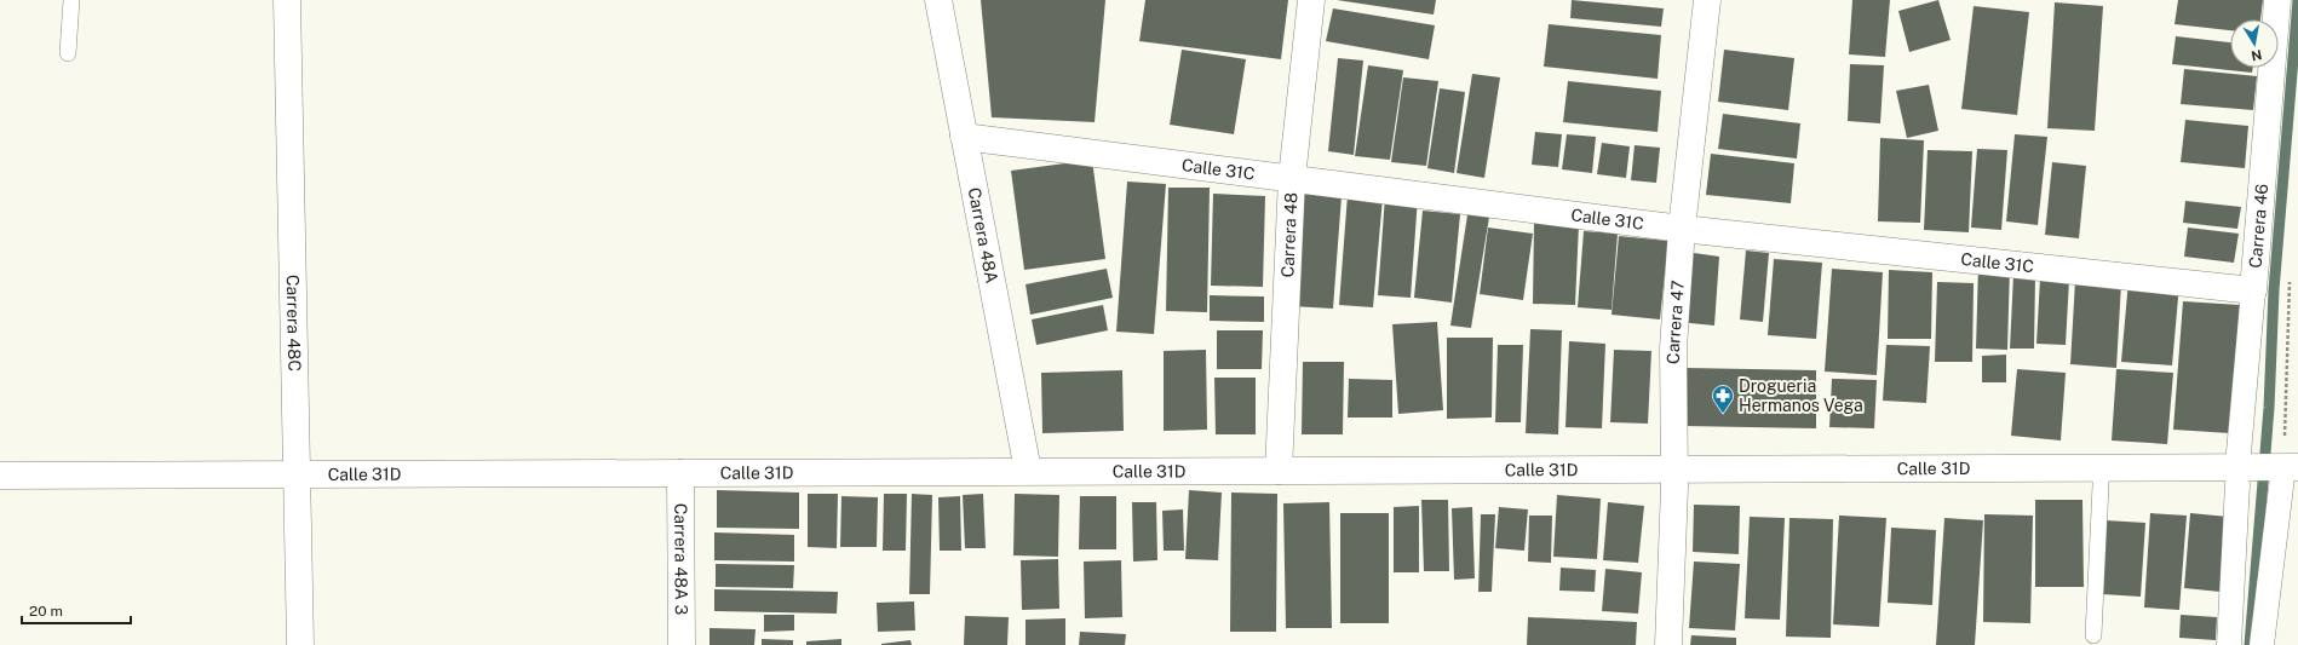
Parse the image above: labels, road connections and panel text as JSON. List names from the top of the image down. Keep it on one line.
{"streets":{"street":["Calle 31C","Carrera 46","Carrera 48","Carrera 48A","Carrera 48C","Carrera 47","Calle 31D","Carrera 48A 3"]},"crossings":[["Calle 31C","Carrera 46"],["Calle 31C","Carrera 48"],["Calle 31C","Carrera 48A"],["Calle 31C","Carrera 47"],["Carrera 46","Calle 31D"],["Carrera 48","Calle 31D"],["Carrera 48A","Calle 31D"],["Carrera 48C","Calle 31D"],["Carrera 47","Calle 31D"],["Calle 31D","Carrera 48A 3"]],"places":{"pharmacy":["Drogueria Hermanos Vega"]},"scale_bar":"20 m","north":"bottom"}
